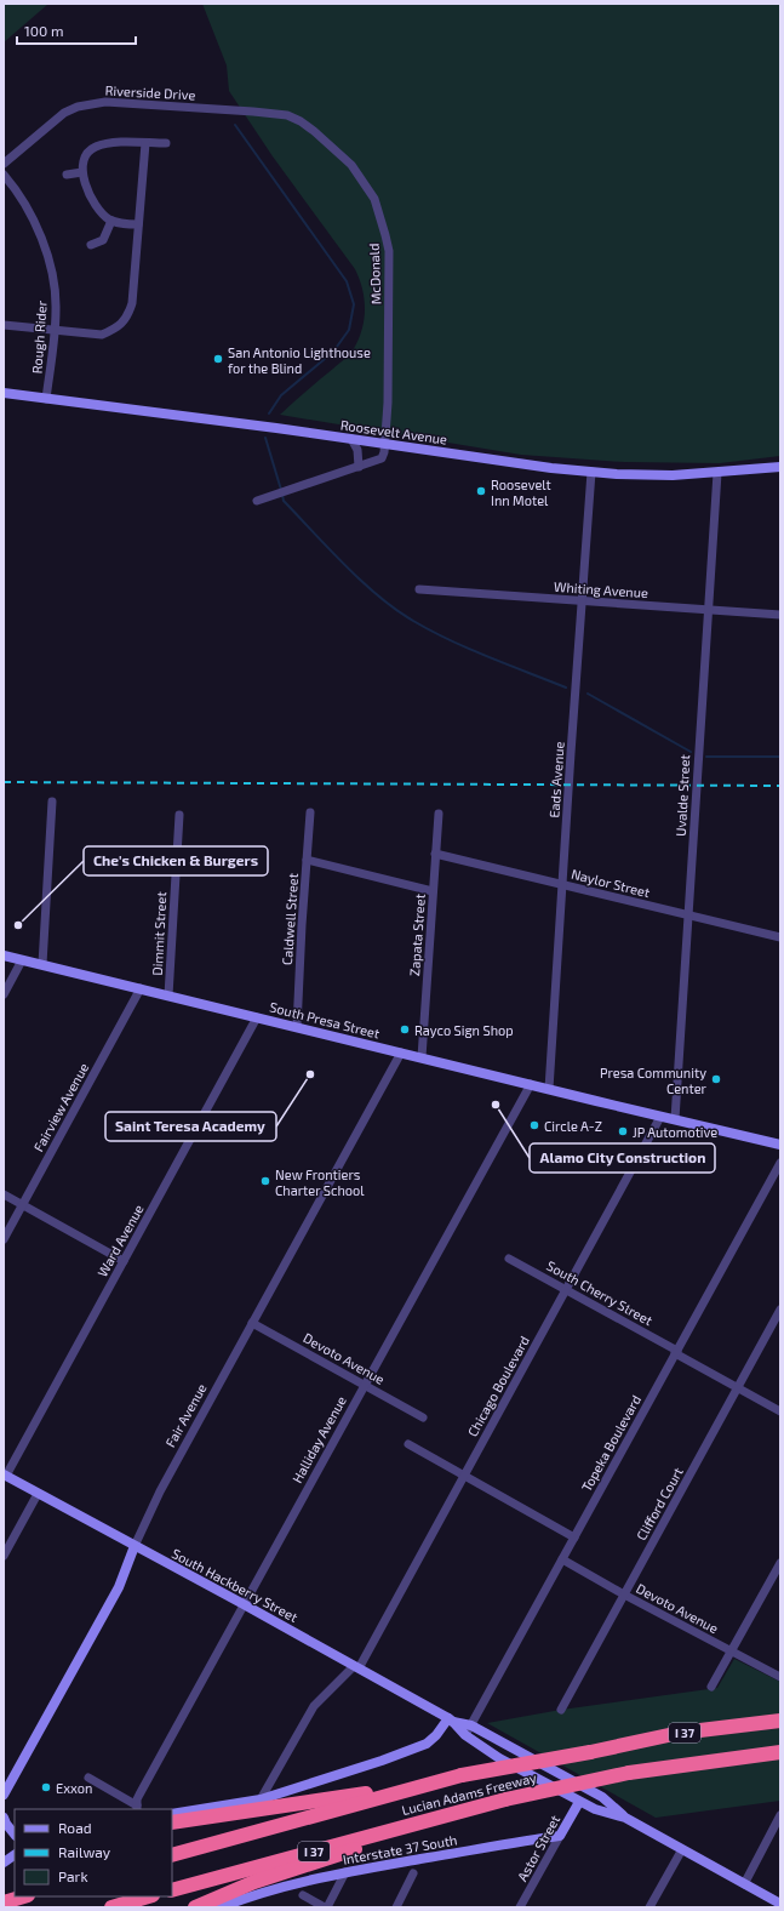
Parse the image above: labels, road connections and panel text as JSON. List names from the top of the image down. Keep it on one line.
{"streets":{"highway":["I 37","Lucian Adams Freeway"],"main road":["Roosevelt Avenue","South Presa Street","Fair Avenue","South Hackberry Street","Astor Street","Interstate 37 South"],"street":["Riverside Drive","McDonald","Rough Rider","Whiting Avenue","Eads Avenue","Uvalde Street","Naylor Street","Caldwell Street","Dimmit Street","Zapata Street","Fairview Avenue","Ward Avenue","South Cherry Street","Devoto Avenue","Chicago Boulevard","Halliday Avenue","Topeka Boulevard","Clifford Court"]},"crossings":[["Riverside Drive","McDonald"],["McDonald","Roosevelt Avenue"],["Rough Rider","Roosevelt Avenue"],["Roosevelt Avenue","Eads Avenue"],["Roosevelt Avenue","Uvalde Street"],["Whiting Avenue","Eads Avenue"],["Whiting Avenue","Uvalde Street"],["Eads Avenue","Naylor Street"],["Eads Avenue","South Presa Street"],["Uvalde Street","Naylor Street"],["Uvalde Street","South Presa Street"],["Naylor Street","Zapata Street"],["Caldwell Street","South Presa Street"],["Dimmit Street","South Presa Street"],["Zapata Street","South Presa Street"],["South Presa Street","Fairview Avenue"],["South Presa Street","Ward Avenue"],["South Presa Street","Chicago Boulevard"],["South Presa Street","Fair Avenue"],["South Presa Street","Halliday Avenue"],["Ward Avenue","South Hackberry Street"],["South Cherry Street","Chicago Boulevard"],["South Cherry Street","Topeka Boulevard"],["South Cherry Street","Clifford Court"],["Devoto Avenue","Fair Avenue"],["Devoto Avenue","Halliday Avenue"],["Devoto Avenue","Topeka Boulevard"],["Devoto Avenue","Clifford Court"],["Chicago Boulevard","South Hackberry Street"],["Fair Avenue","South Hackberry Street"],["Halliday Avenue","South Hackberry Street"],["Topeka Boulevard","South Hackberry Street"],["South Hackberry Street","Astor Street"],["Astor Street","Interstate 37 South"]],"places":["San Antonio Lighthouse for the Blind","Roosevelt Inn Motel","Che's Chicken & Burgers","Rayco Sign Shop","Saint Teresa Academy","Presa Community Center","Alamo City Construction","Circle A-Z","JP Automotive","New Frontiers Charter School","Exxon"],"legend":["Road","Railway","Park"],"scale_bar":"100 m"}
